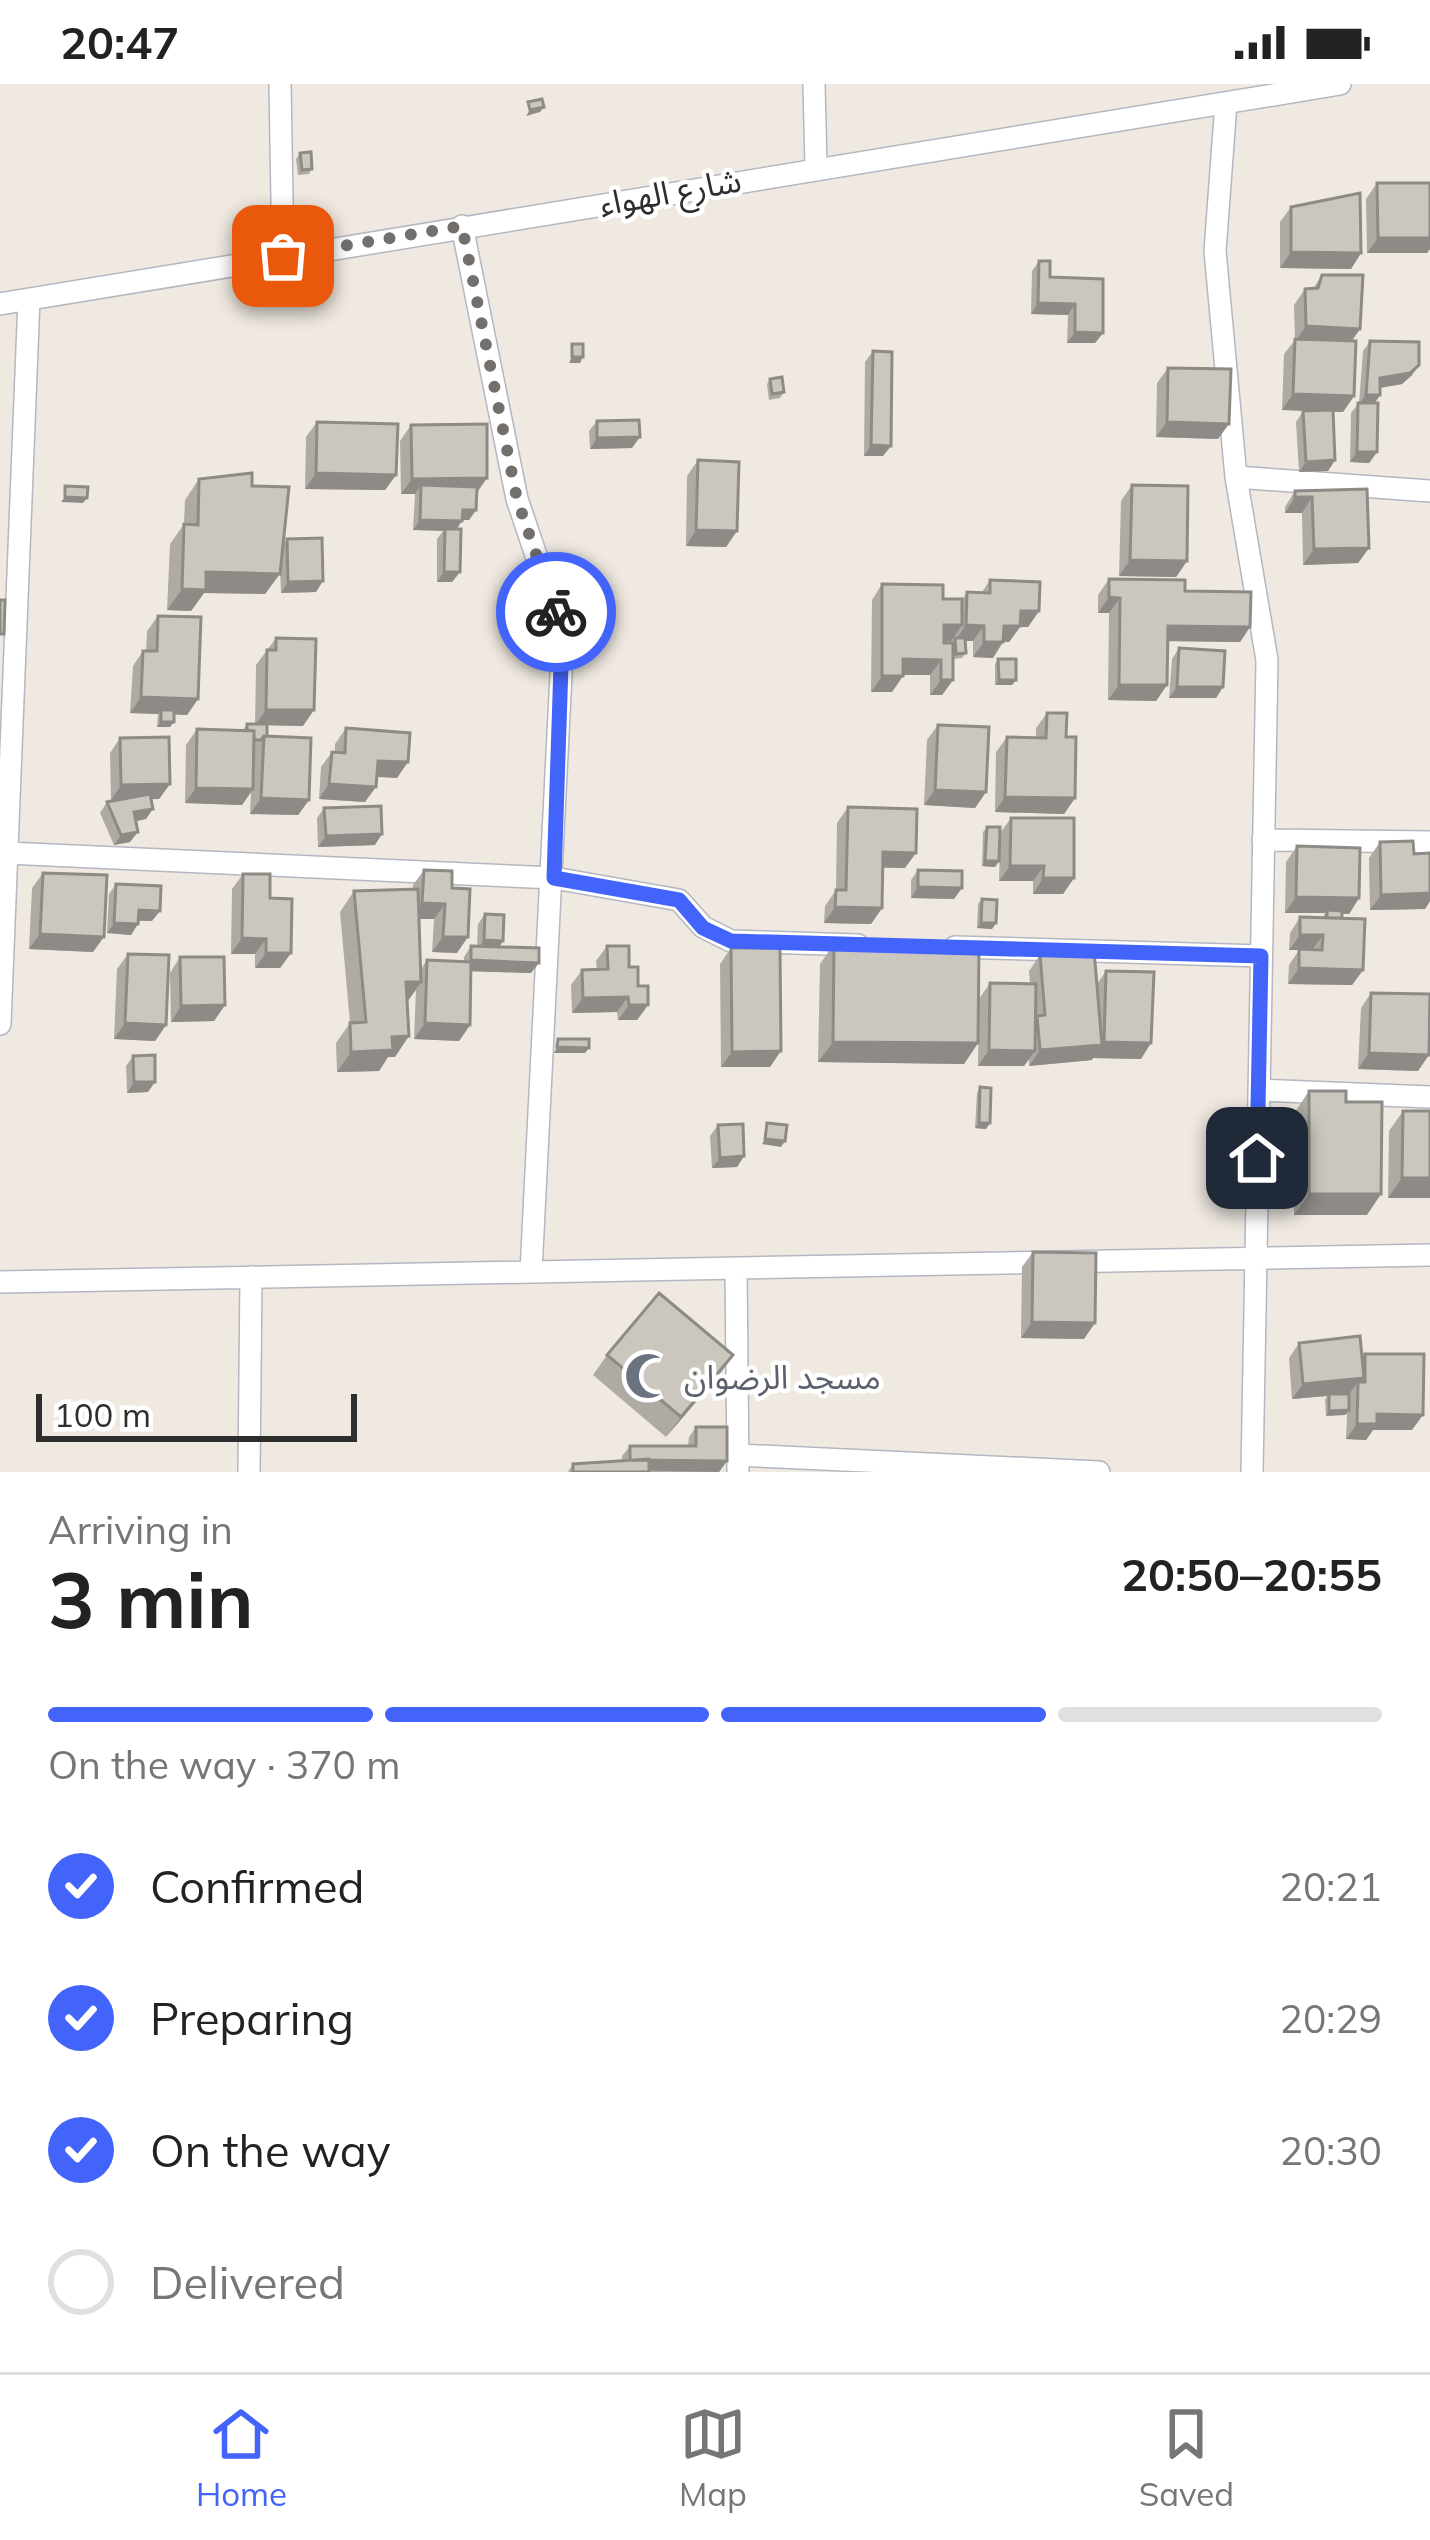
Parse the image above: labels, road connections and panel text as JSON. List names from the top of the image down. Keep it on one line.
{"streets":{"street":["شارع الهواء"]},"places":{"mosque":["مسجد الرضوان"]},"scale_bar":"100 m","page":{"status":"20:47","scale":"100 m","heading":["3 min","Arriving in","20:50–20:55"],"bar":"On the way · 370 m","list":[["Confirmed","20:21"],["Preparing","20:29"],["On the way","20:30"],"Delivered"],"tabs":["Home","Map","Saved"]}}
